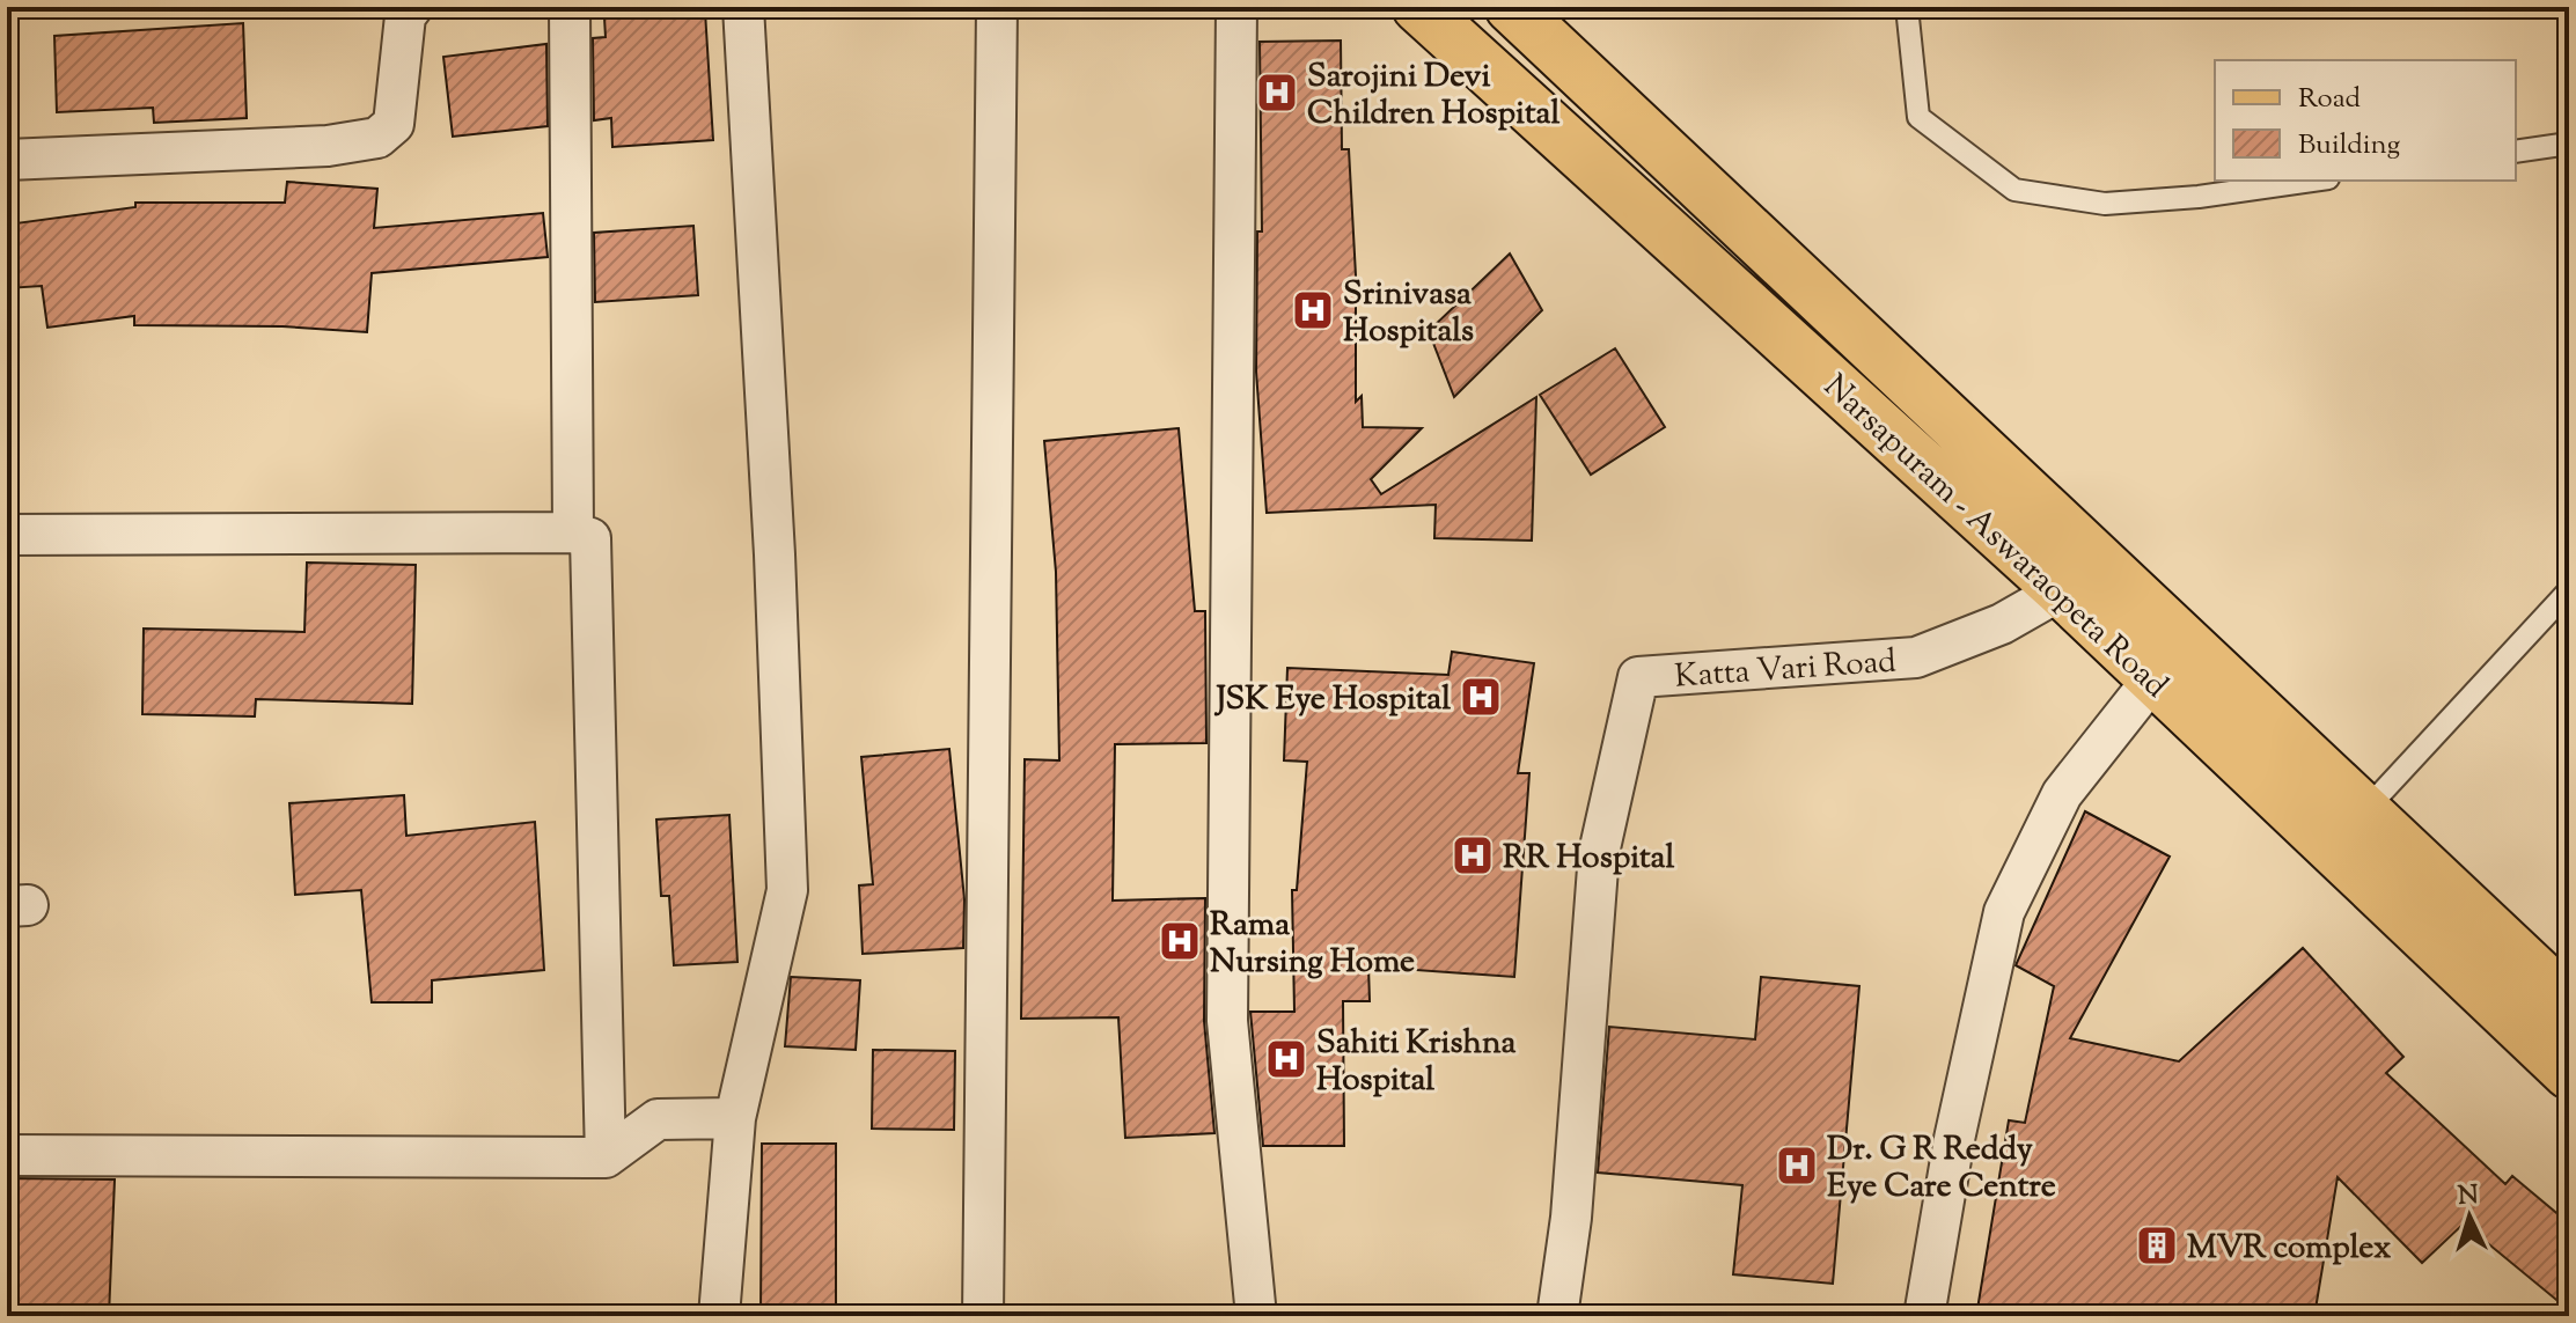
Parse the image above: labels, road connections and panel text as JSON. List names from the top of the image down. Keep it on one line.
{"streets":{"main road":["Narsapuram - Aswaraopeta Road"],"street":["Katta Vari Road"]},"crossings":[["Narsapuram - Aswaraopeta Road","Katta Vari Road"]],"places":{"hospital":["Sarojini Devi Children Hospital","Srinivasa Hospitals","JSK Eye Hospital","RR Hospital","Rama Nursing Home","Sahiti Krishna Hospital","Dr. G R Reddy Eye Care Centre"],"building":["MVR complex"]},"legend":["Road","Building"],"north":"top"}
